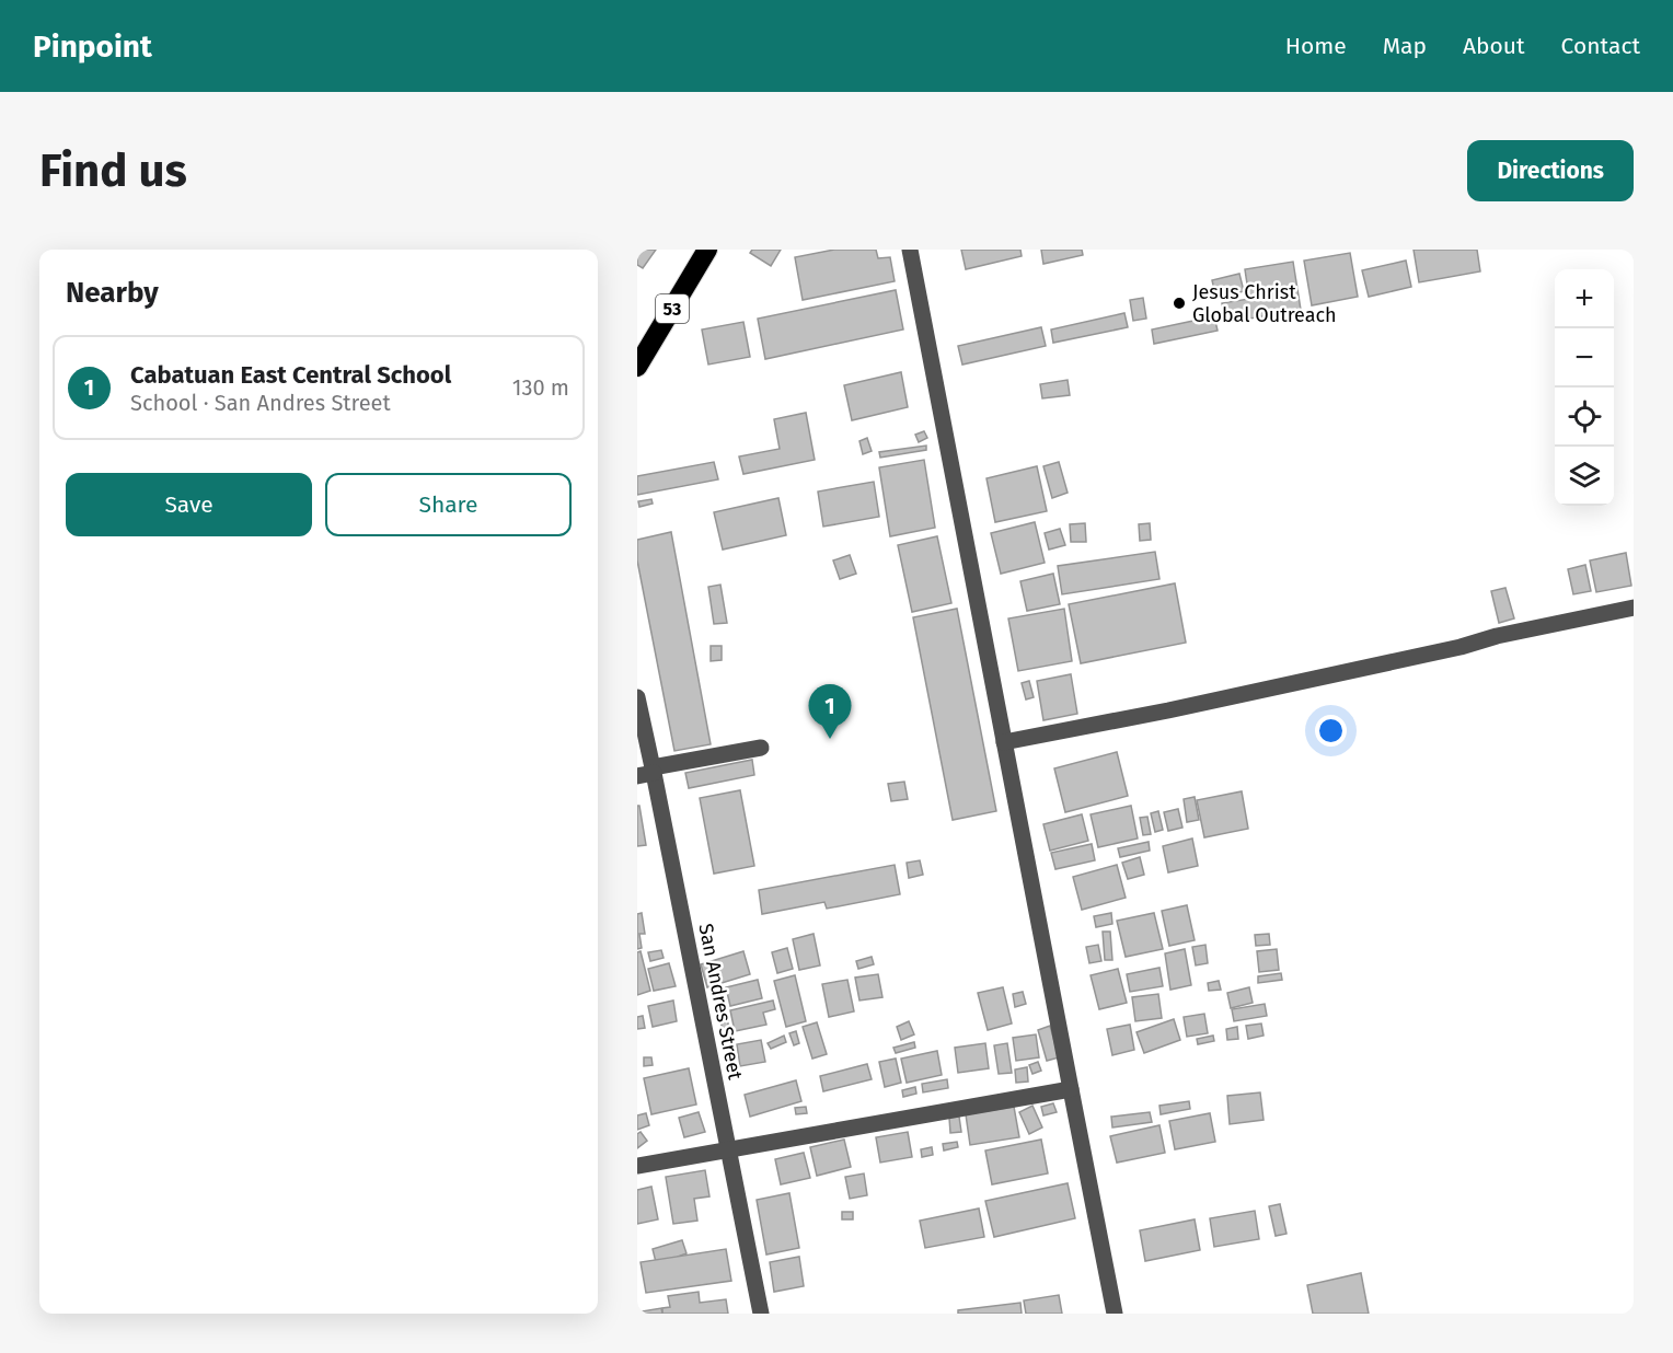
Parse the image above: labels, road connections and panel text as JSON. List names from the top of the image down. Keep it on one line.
{"streets":{"highway":["53"],"street":["San Andres Street"]},"places":["Jesus Christ Global Outreach"],"page":{"header":"Pinpoint","nav":["Home","Map","About","Contact"],"buttons":["Directions",["Save","Share"]],"title":"Find us","heading":"Nearby","map_buttons":["+","−"],"list":[{"mark":"1","name":"Cabatuan East Central School","note":"School · San Andres Street","value":"130 m"}],"pins":"1"}}
